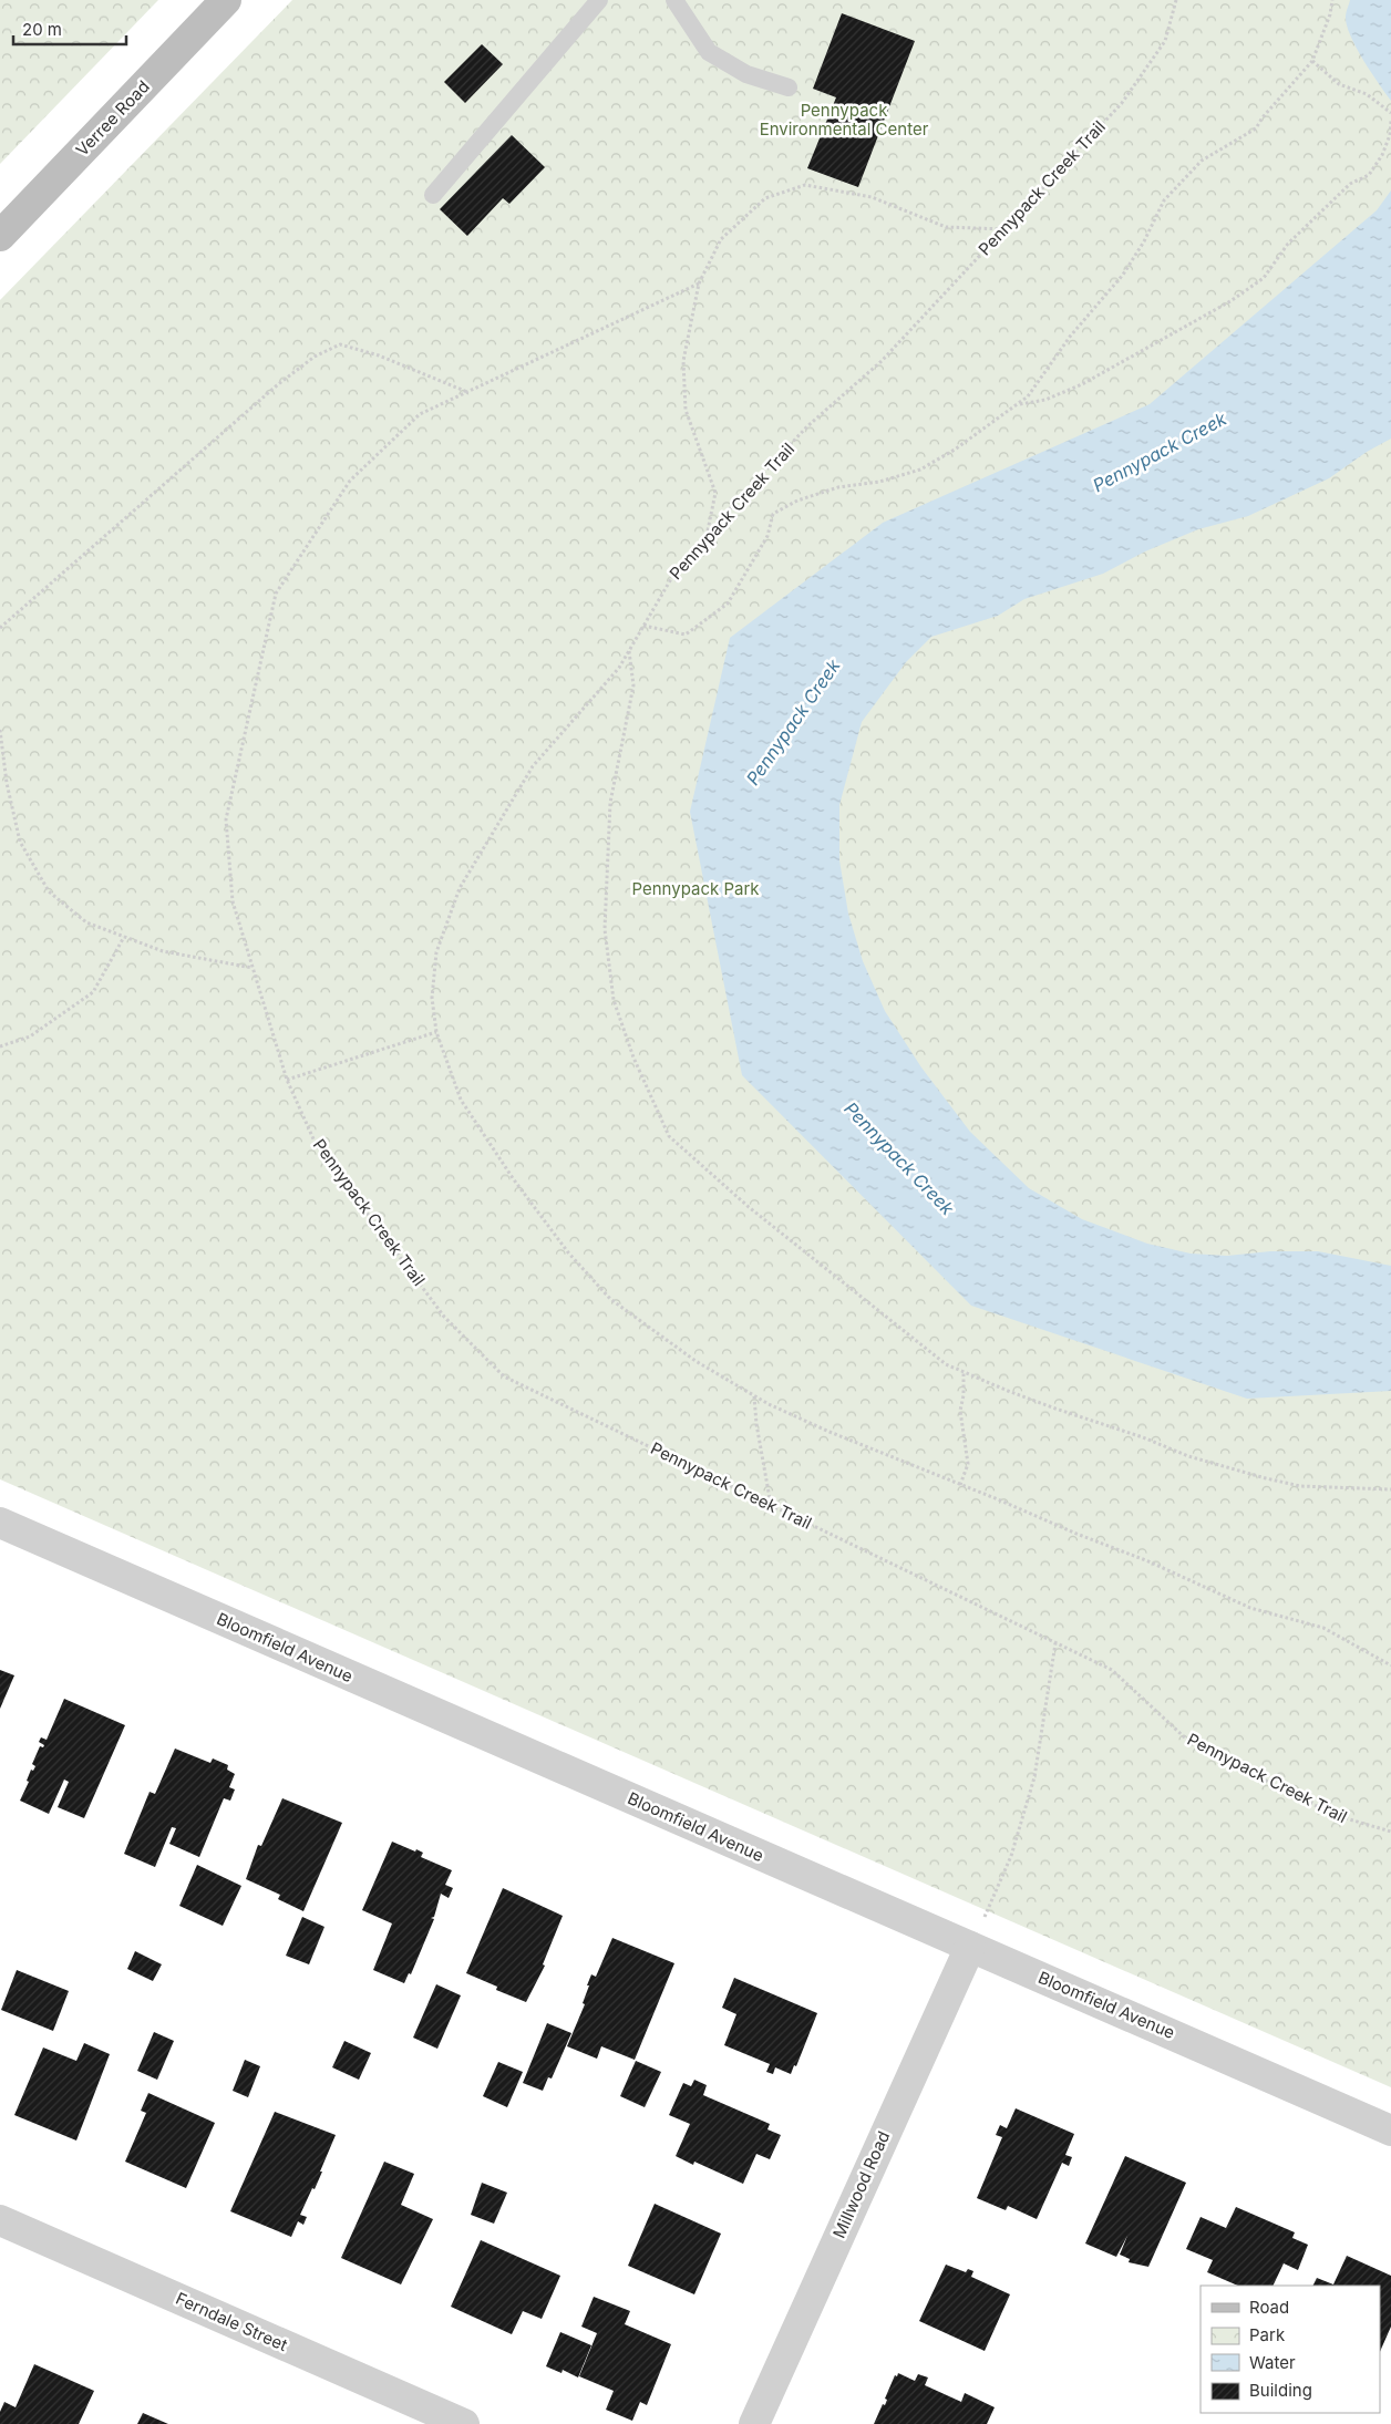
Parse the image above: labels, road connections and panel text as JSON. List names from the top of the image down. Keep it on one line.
{"streets":{"main road":["Verree Road"],"street":["Bloomfield Avenue","Millwood Road","Ferndale Street"],"path":["Pennypack Creek Trail"]},"crossings":[["Bloomfield Avenue","Millwood Road"]],"water":["Pennypack Creek"],"parks":["Pennypack Environmental Center","Pennypack Park"],"legend":["Road","Park","Water","Building"],"scale_bar":"20 m"}
